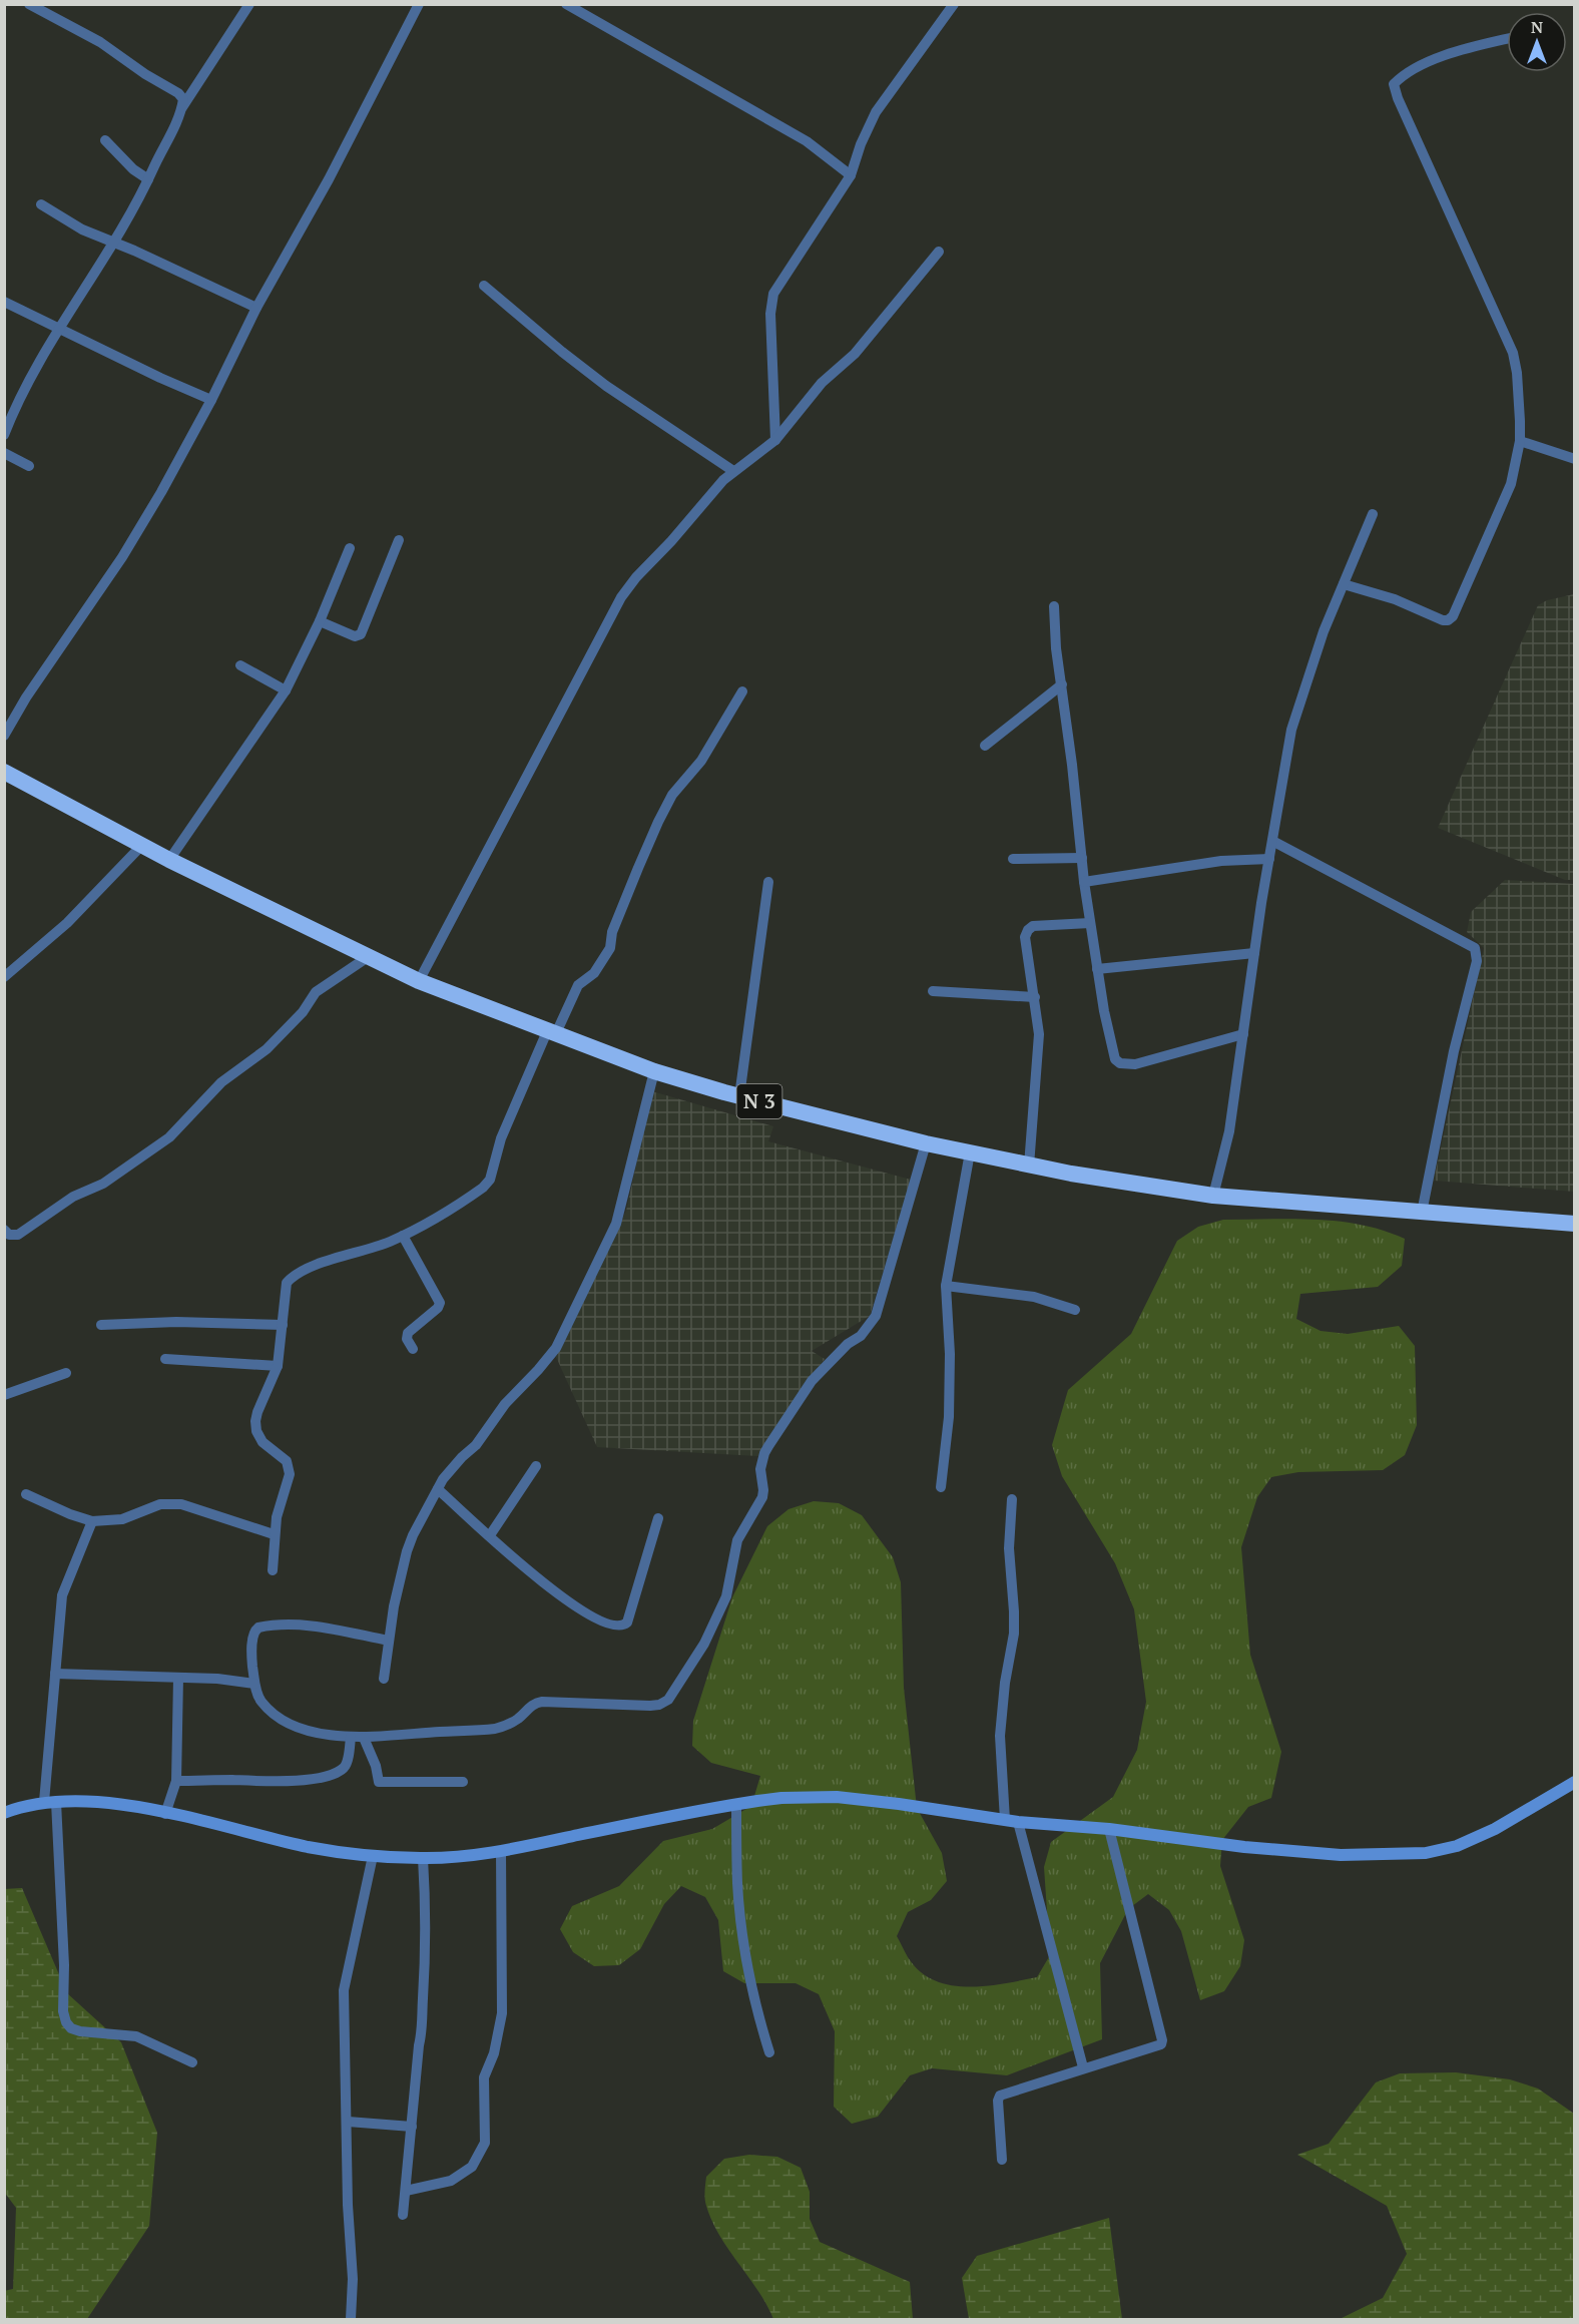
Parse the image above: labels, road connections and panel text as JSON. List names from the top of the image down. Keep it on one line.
{"streets":{"highway":["N 3"]},"north":"top"}
